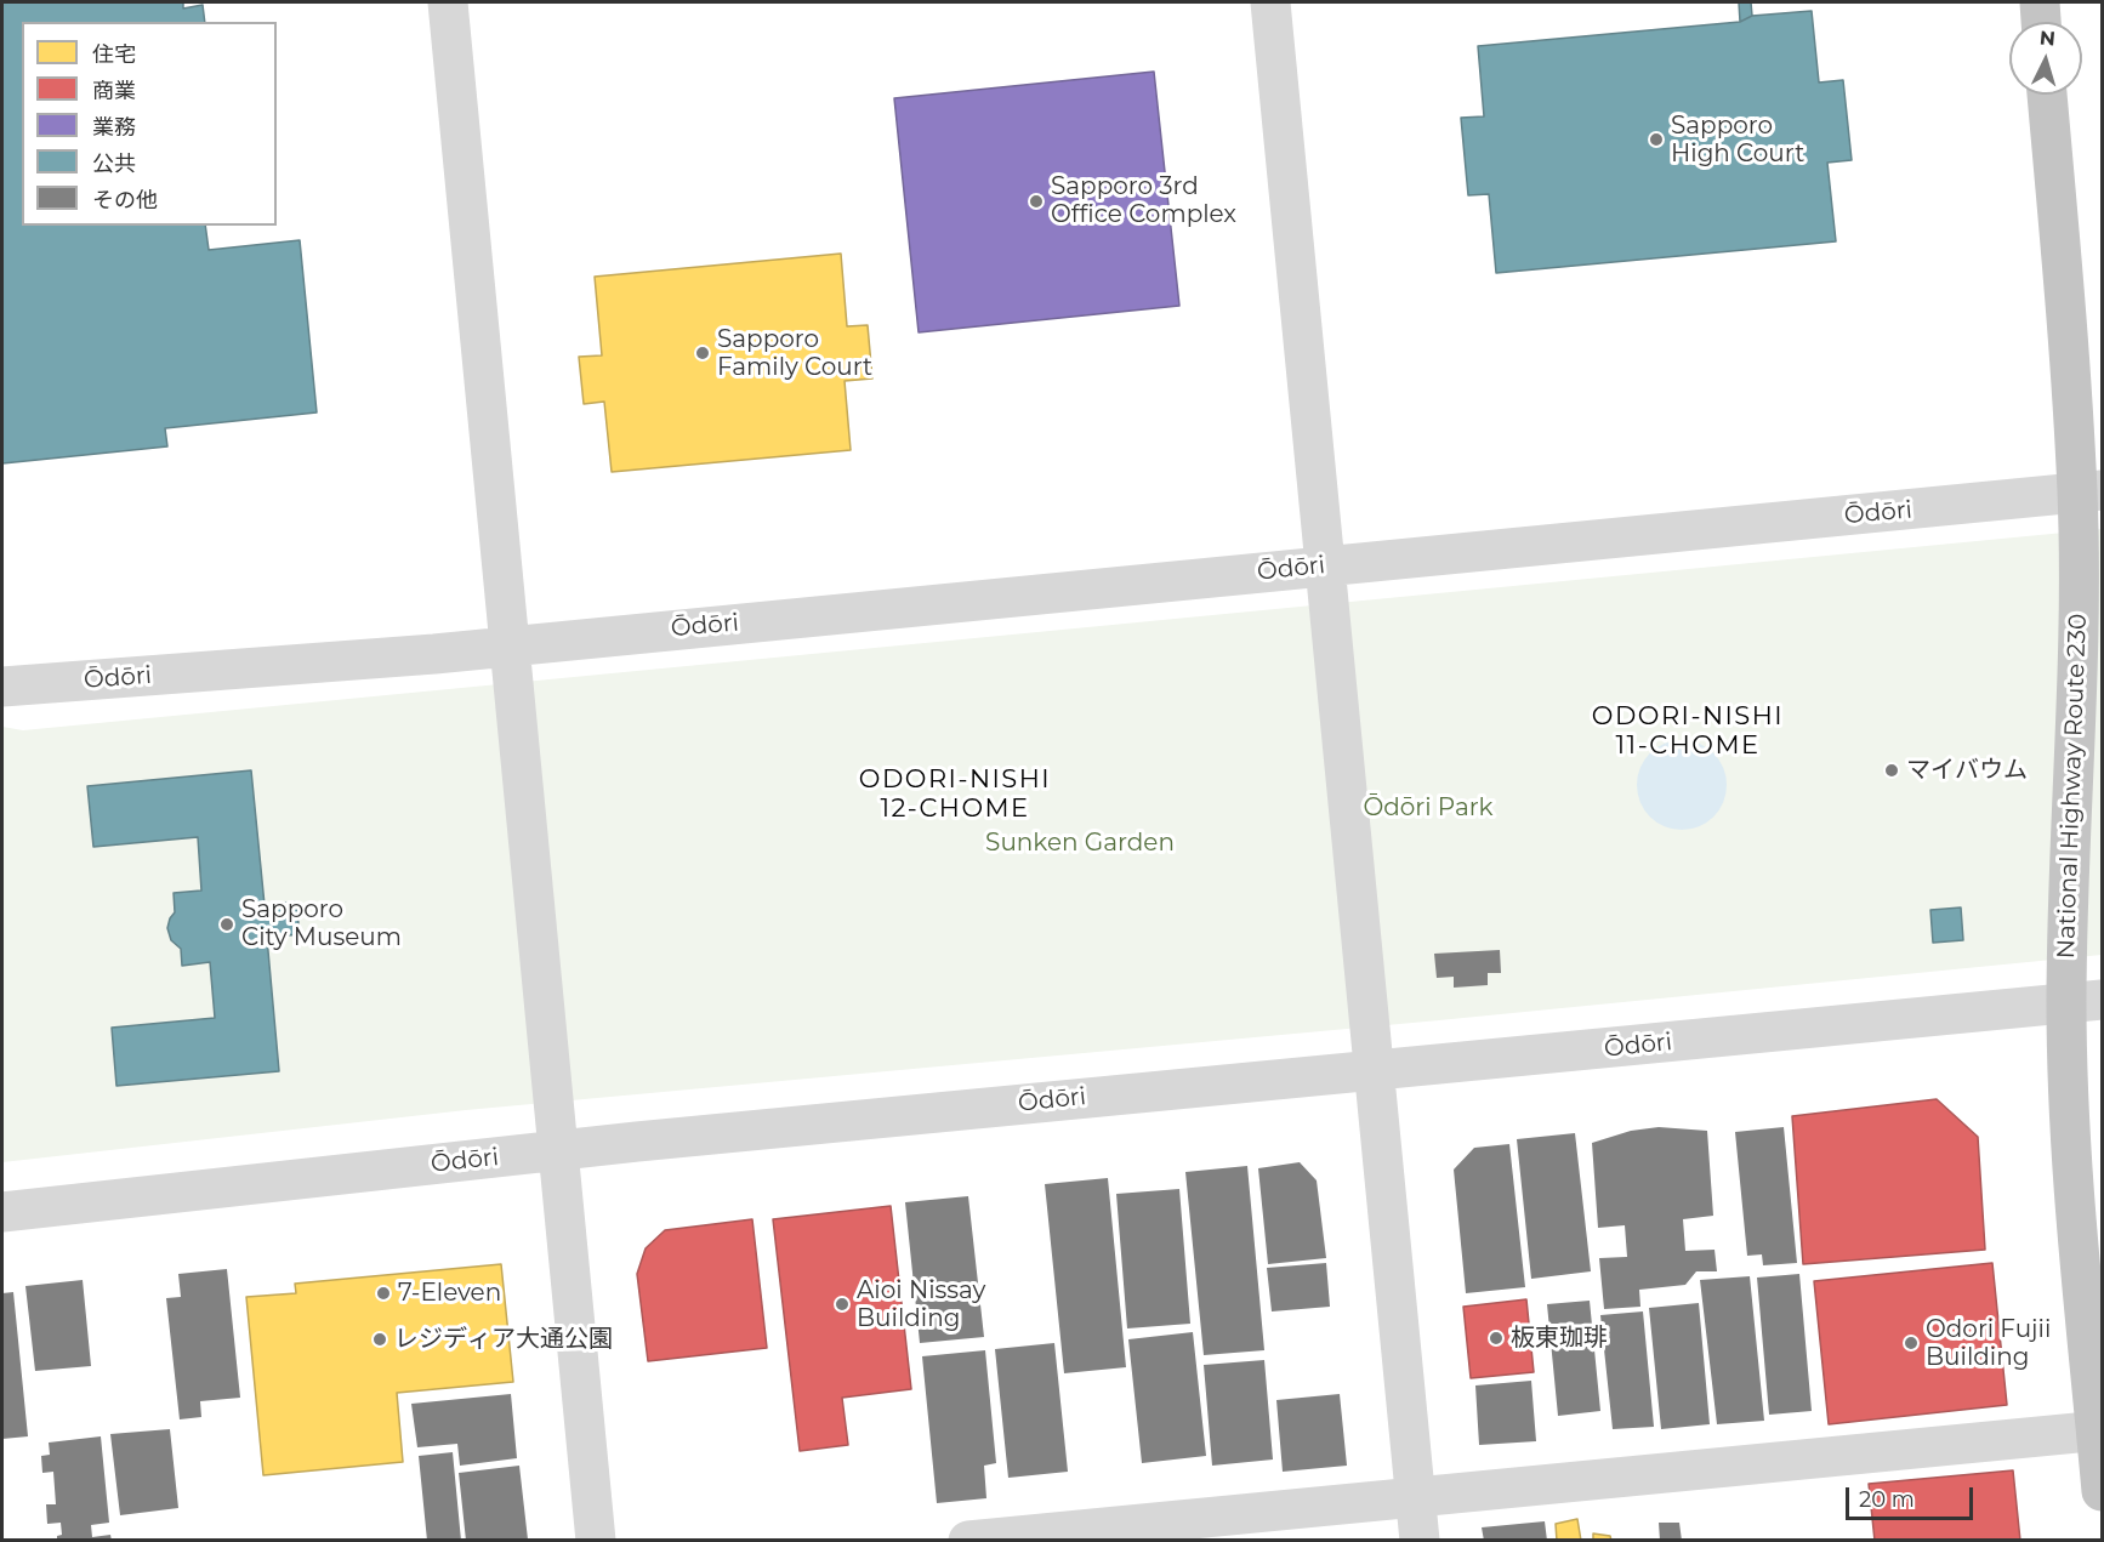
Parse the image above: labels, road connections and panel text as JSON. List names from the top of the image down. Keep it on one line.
{"streets":{"highway":["National Highway Route 230"],"street":["Ōdōri"]},"crossings":[["Ōdōri","National Highway Route 230"]],"districts":["ODORI-NISHI 11-CHOME","ODORI-NISHI 12-CHOME"],"parks":["Ōdōri Park","Sunken Garden"],"places":["Sapporo High Court","Sapporo 3rd Office Complex","Sapporo Family Court","マイバウム","Sapporo City Museum","7-Eleven","Aioi Nissay Building","板東珈琲","レジディア大通公園","Odori Fujii Building"],"legend":["住宅","商業","業務","公共","その他"],"scale_bar":"20 m","north":"top"}
